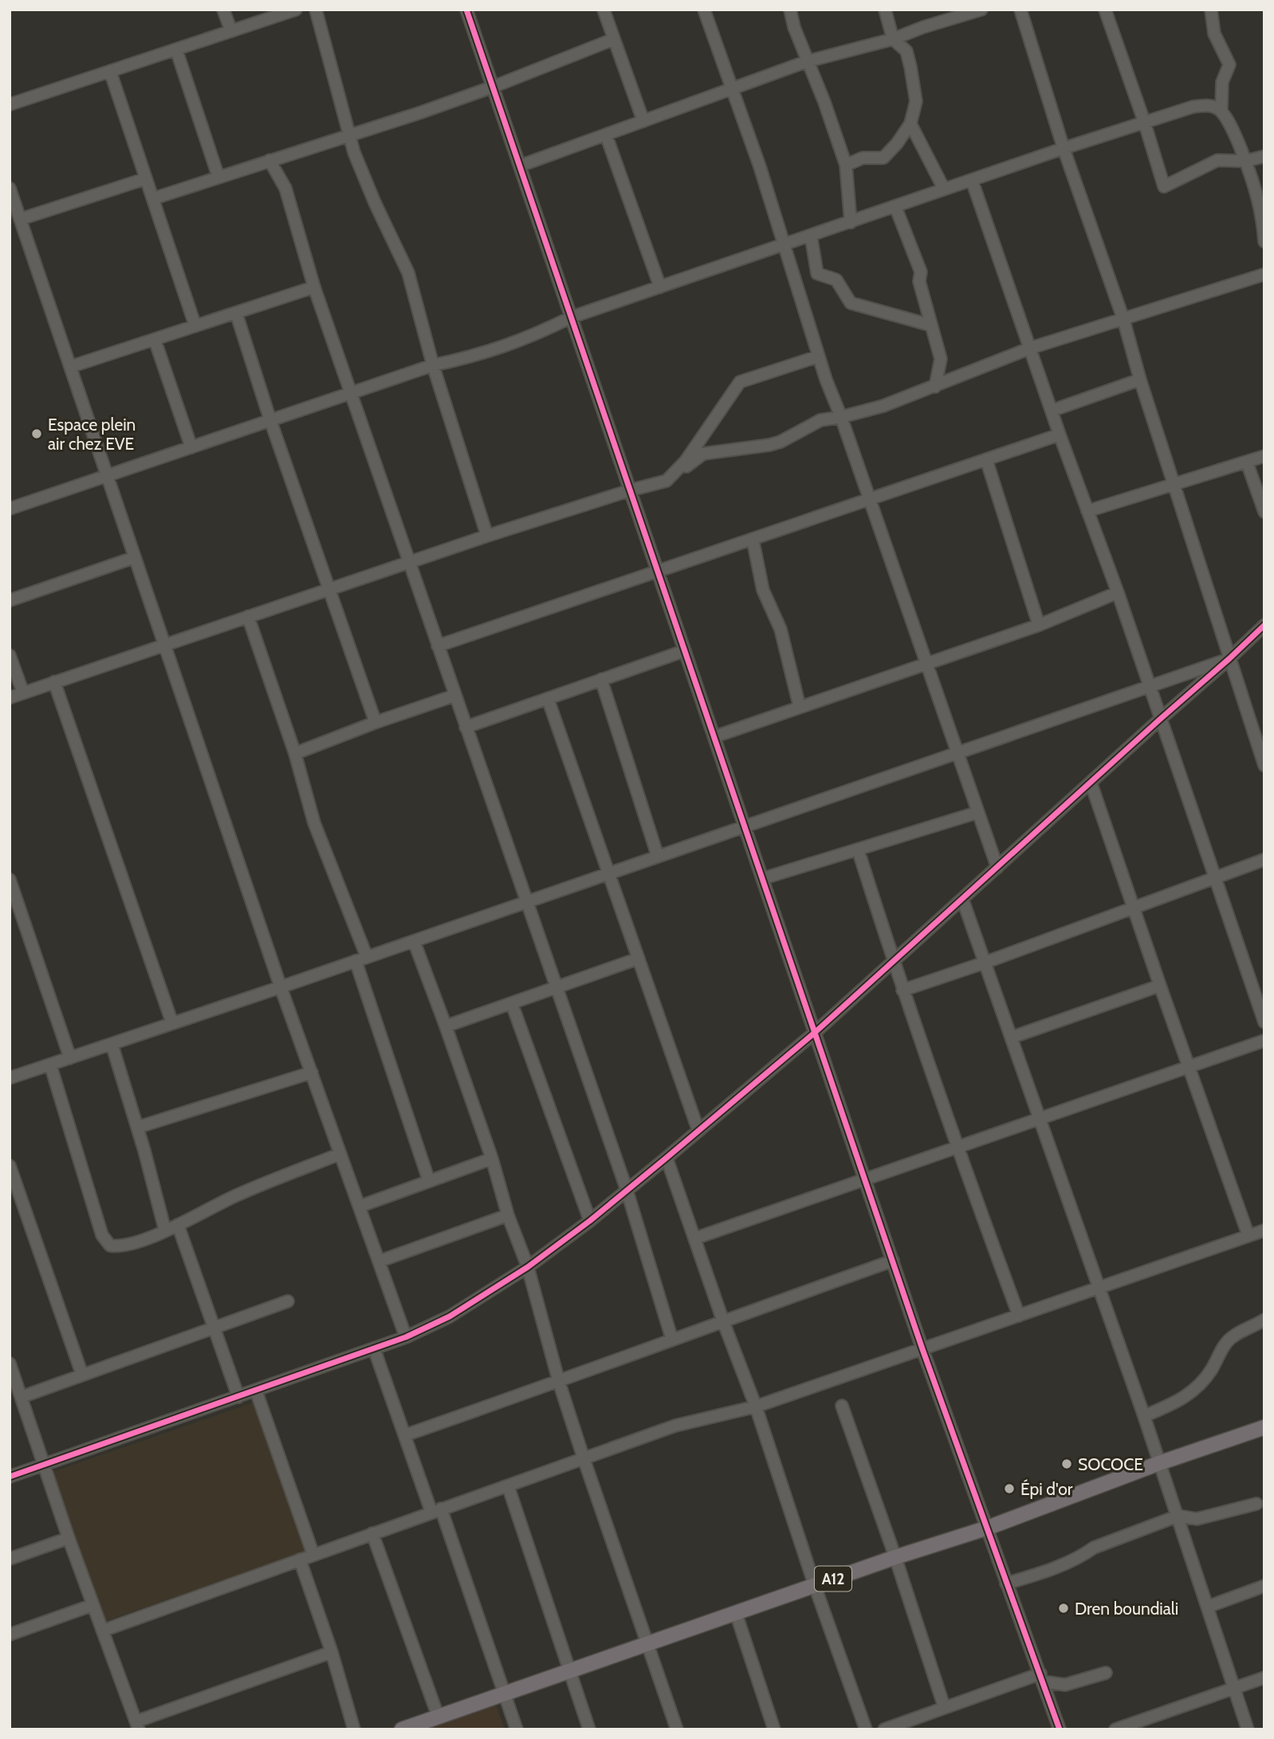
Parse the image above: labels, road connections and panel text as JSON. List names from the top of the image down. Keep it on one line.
{"streets":{"main road":["A12"]},"places":["Espace plein air chez EVE","SOCOCE","Épi d'or","Dren boundiali"]}
